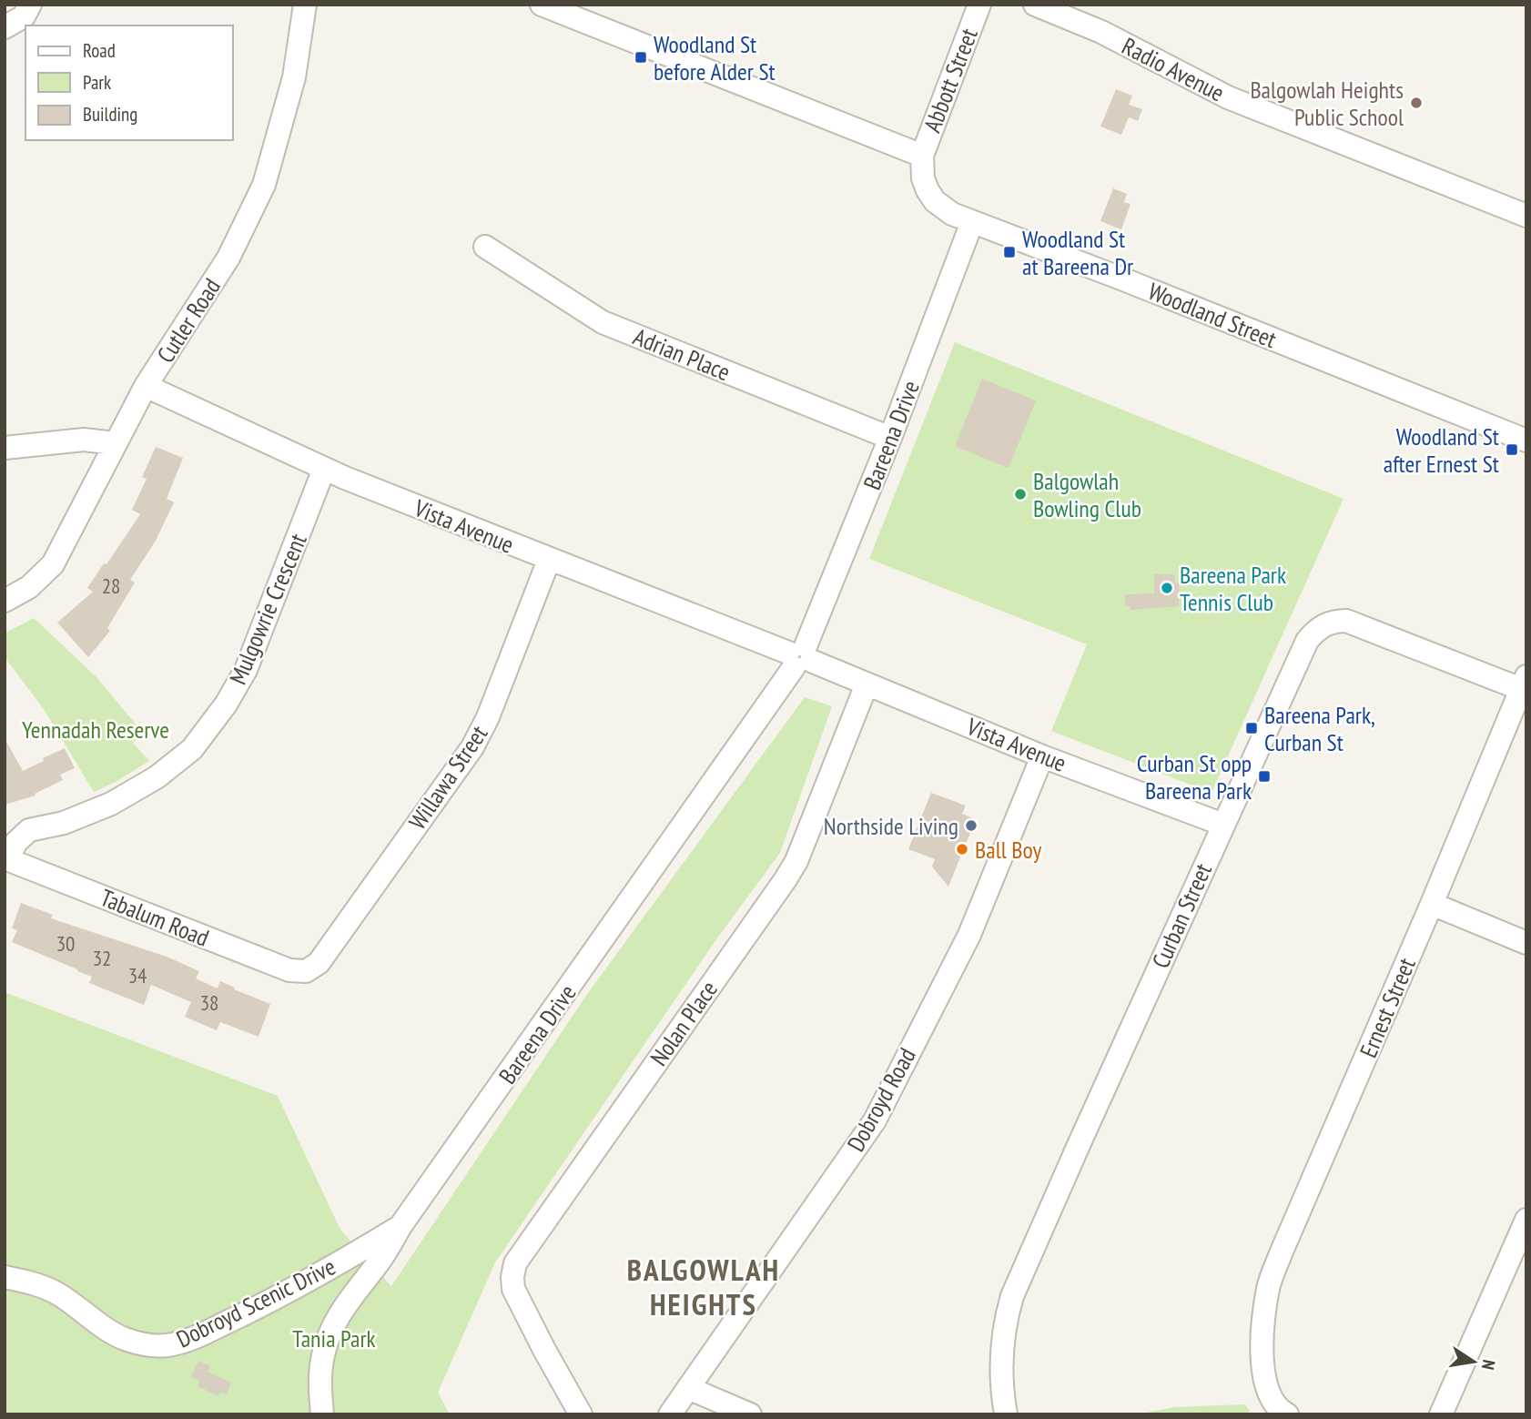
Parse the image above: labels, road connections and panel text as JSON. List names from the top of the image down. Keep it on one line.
{"streets":{"street":["Radio Avenue","Abbott Street","Woodland Street","Cutler Road","Adrian Place","Bareena Drive","Vista Avenue","Mulgowrie Crescent","Willawa Street","Curban Street","Tabalum Road","Ernest Street","Nolan Place","Dobroyd Road","Dobroyd Scenic Drive"]},"crossings":[["Abbott Street","Woodland Street"],["Woodland Street","Bareena Drive"],["Cutler Road","Vista Avenue"],["Adrian Place","Bareena Drive"],["Bareena Drive","Vista Avenue"],["Bareena Drive","Dobroyd Scenic Drive"],["Vista Avenue","Mulgowrie Crescent"],["Vista Avenue","Willawa Street"],["Vista Avenue","Curban Street"],["Vista Avenue","Nolan Place"],["Vista Avenue","Dobroyd Road"],["Mulgowrie Crescent","Tabalum Road"],["Willawa Street","Tabalum Road"],["Curban Street","Ernest Street"]],"districts":["BALGOWLAH HEIGHTS"],"parks":["Yennadah Reserve","Tania Park"],"places":{"transit":["Woodland St before Alder St","Woodland St at Bareena Dr","Woodland St after Ernest St","Bareena Park, Curban St","Curban St opp Bareena Park"],"other":["Balgowlah Heights Public School","Balgowlah Bowling Club","Bareena Park Tennis Club","Northside Living","Ball Boy"]},"house_numbers":["28","30","32","34","38"],"legend":["Road","Park","Building"],"north":"right"}
